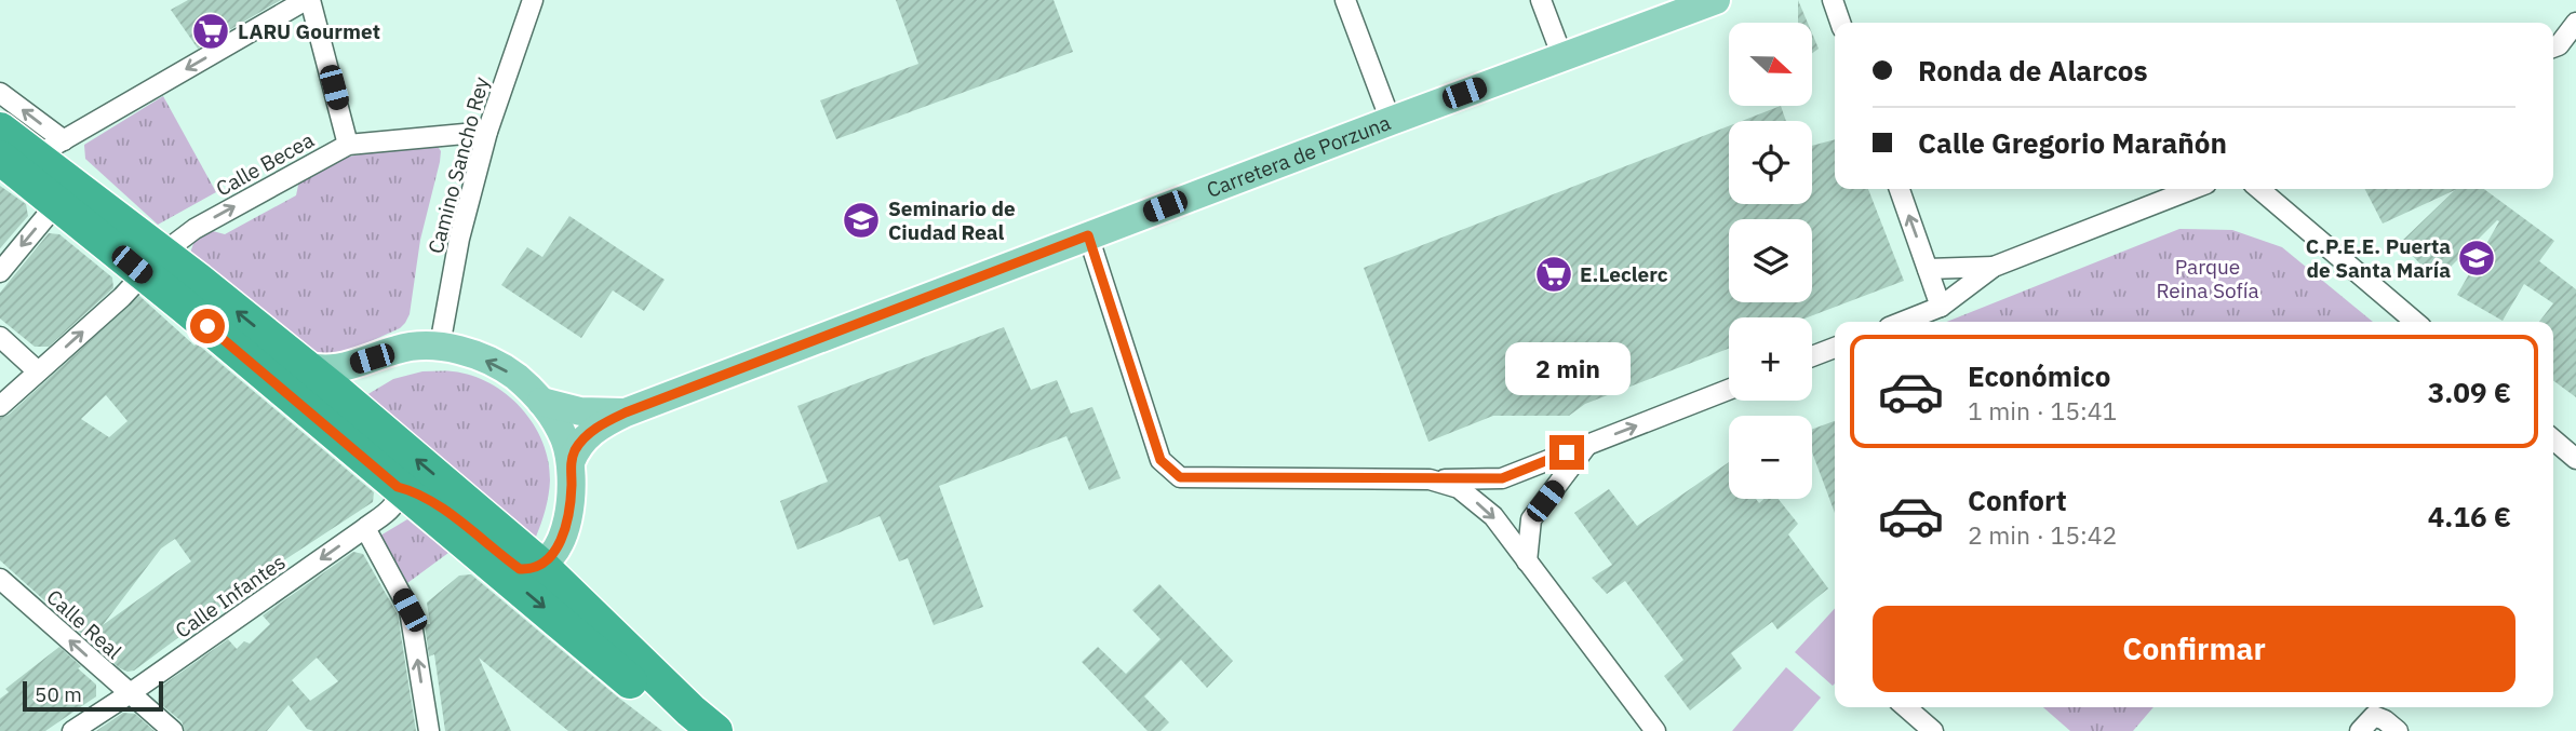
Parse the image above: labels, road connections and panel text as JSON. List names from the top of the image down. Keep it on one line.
{"streets":{"main road":["Carretera de Porzuna"],"street":["Calle Becea","Camino Sancho Rey","Calle Infantes","Calle Real"]},"crossings":[["Calle Becea","Camino Sancho Rey"],["Calle Infantes","Calle Real"]],"one_way":["Calle Infantes","Calle Real"],"parks":["Parque Reina Sofía"],"places":{"supermarket":["LARU Gourmet","E.Leclerc"],"school or university":["Seminario de Ciudad Real","C.P.E.E. Puerta de Santa María"]},"scale_bar":"50 m","north":"right","page":{"map_buttons":["+","−"],"banner":["Ronda de Alarcos","Calle Gregorio Marañón"],"list":[{"name":"Económico","note":"1 min · 15:41","value":"3.09 €"},{"name":"Confort","note":"2 min · 15:42","value":"4.16 €"}],"bubble":"2 min","buttons":"Confirmar","scale":"50 m"}}
